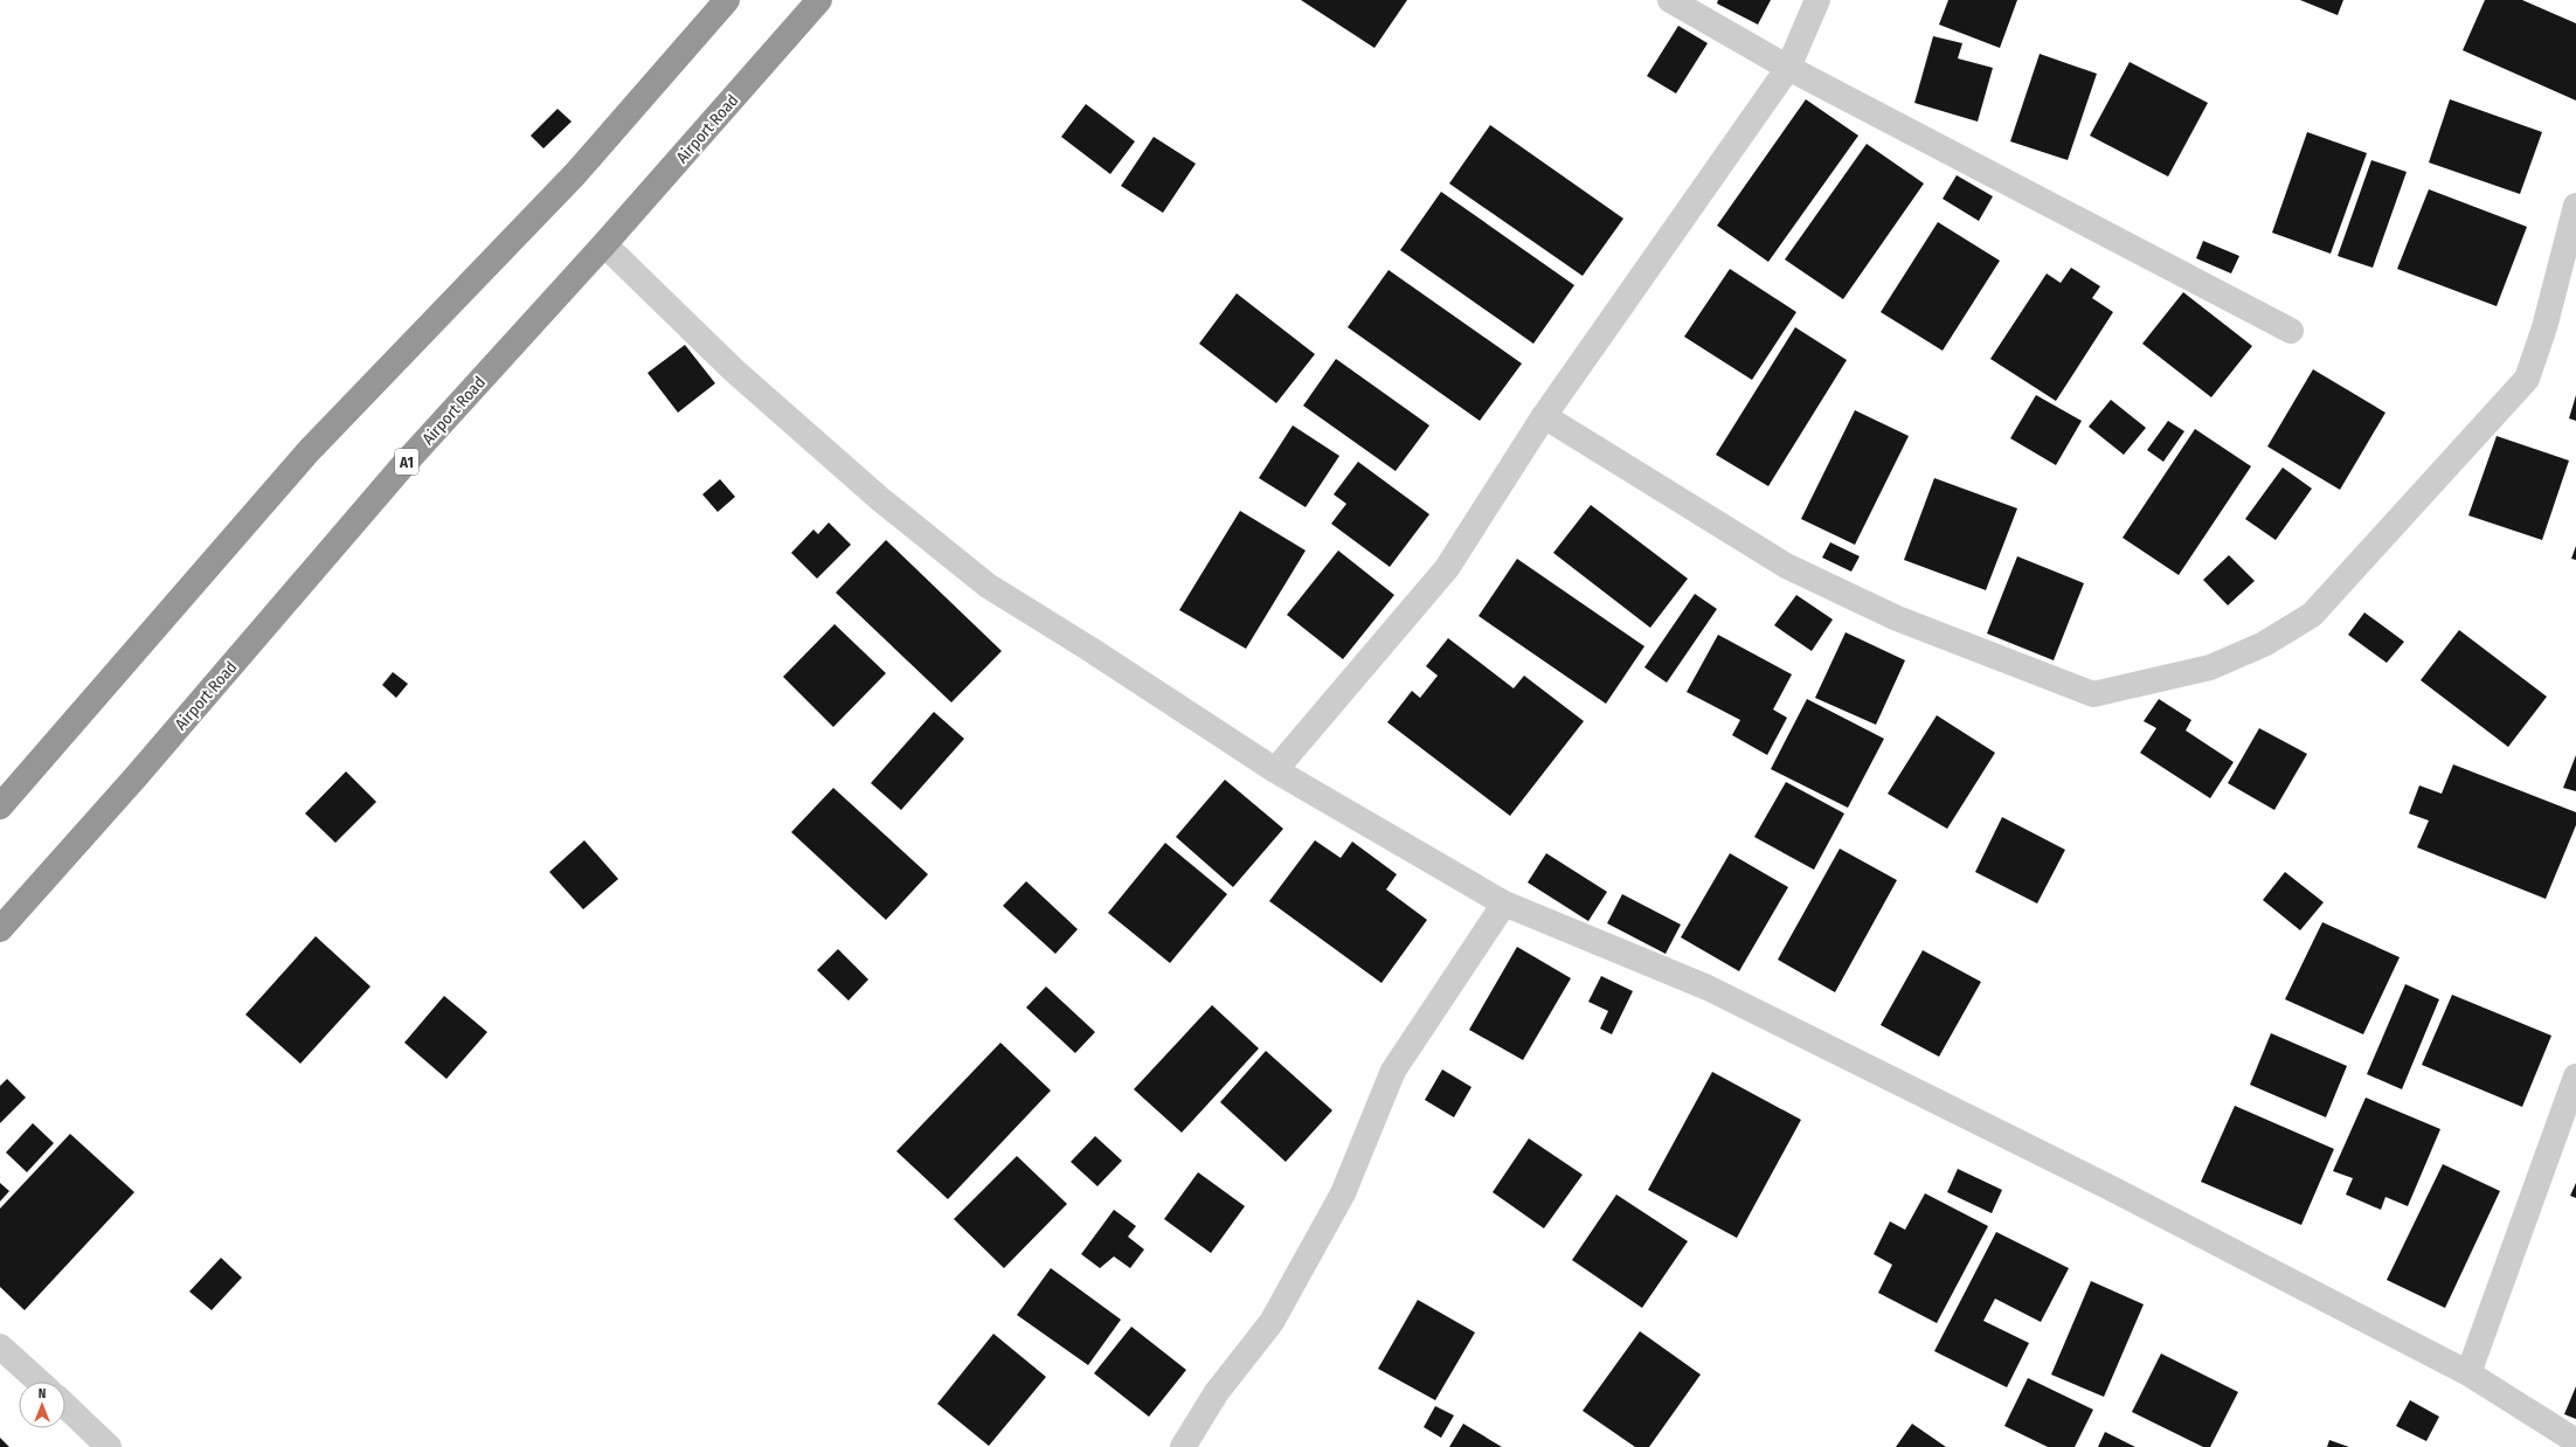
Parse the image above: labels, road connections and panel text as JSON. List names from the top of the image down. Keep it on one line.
{"streets":{"highway":["Airport Road","A1"]},"north":"top"}
